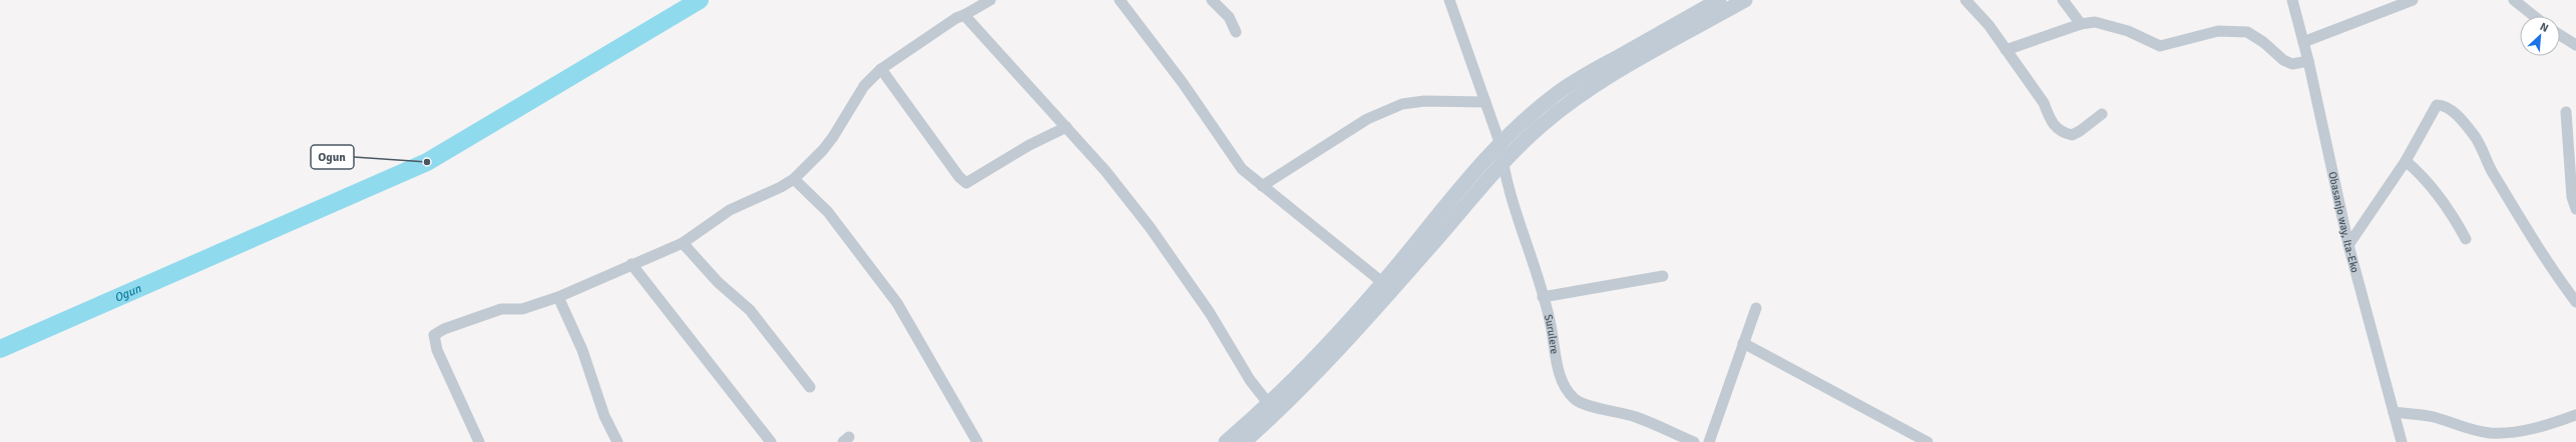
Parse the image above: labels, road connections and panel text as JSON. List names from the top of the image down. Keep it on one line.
{"streets":{"street":["Obasanjo way, Ita-Eko","Surulere"]},"water":["Ogun"],"places":["Ogun"],"north":"top right"}
